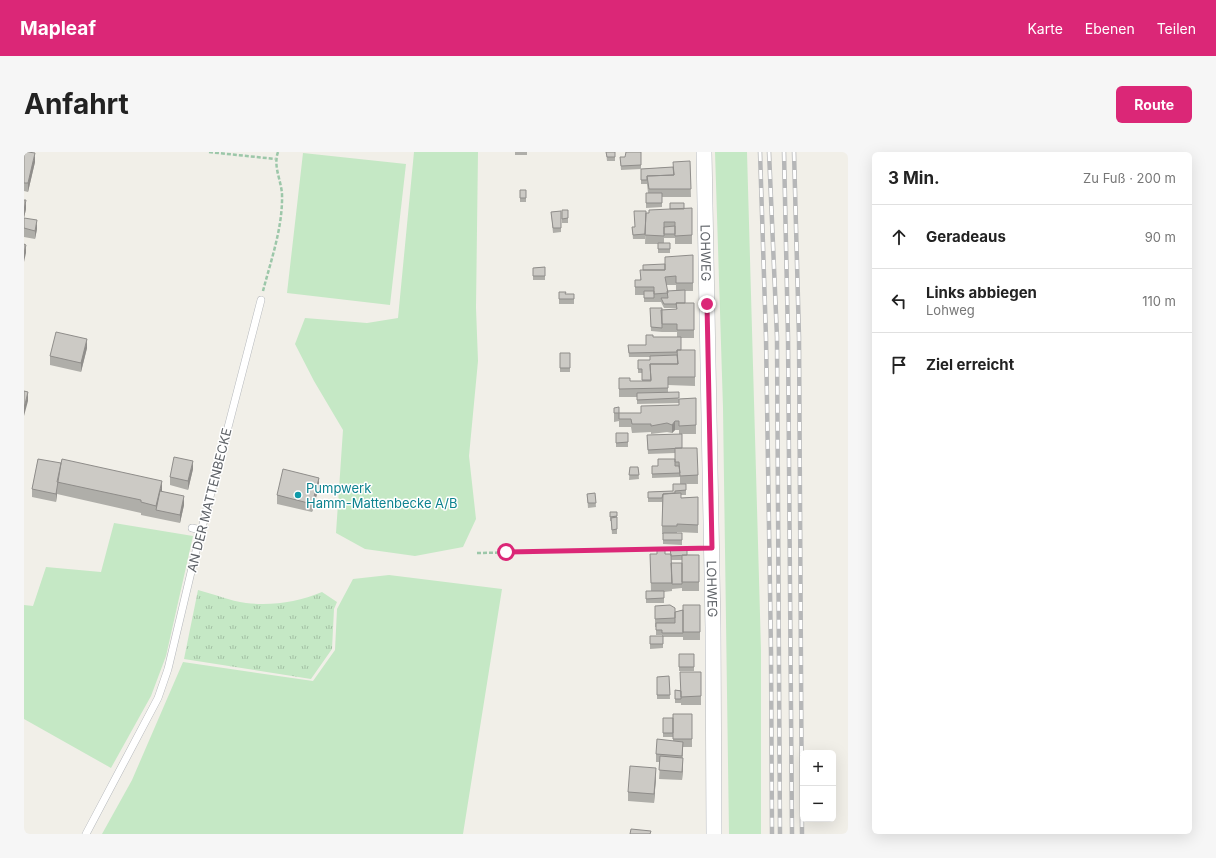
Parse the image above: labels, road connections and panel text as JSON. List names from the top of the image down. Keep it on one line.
{"streets":{"street":["LOHWEG"],"lane":["AN DER MATTENBECKE"]},"places":["Pumpwerk Hamm-Mattenbecke A/B"],"page":{"header":"Mapleaf","nav":["Karte","Ebenen","Teilen"],"buttons":"Route","title":"Anfahrt","heading":["3 Min.","Zu Fuß · 200 m"],"list":[["Geradeaus","90 m"],["Links abbiegen","Lohweg","110 m"],"Ziel erreicht"],"map_buttons":["+","−"]}}
